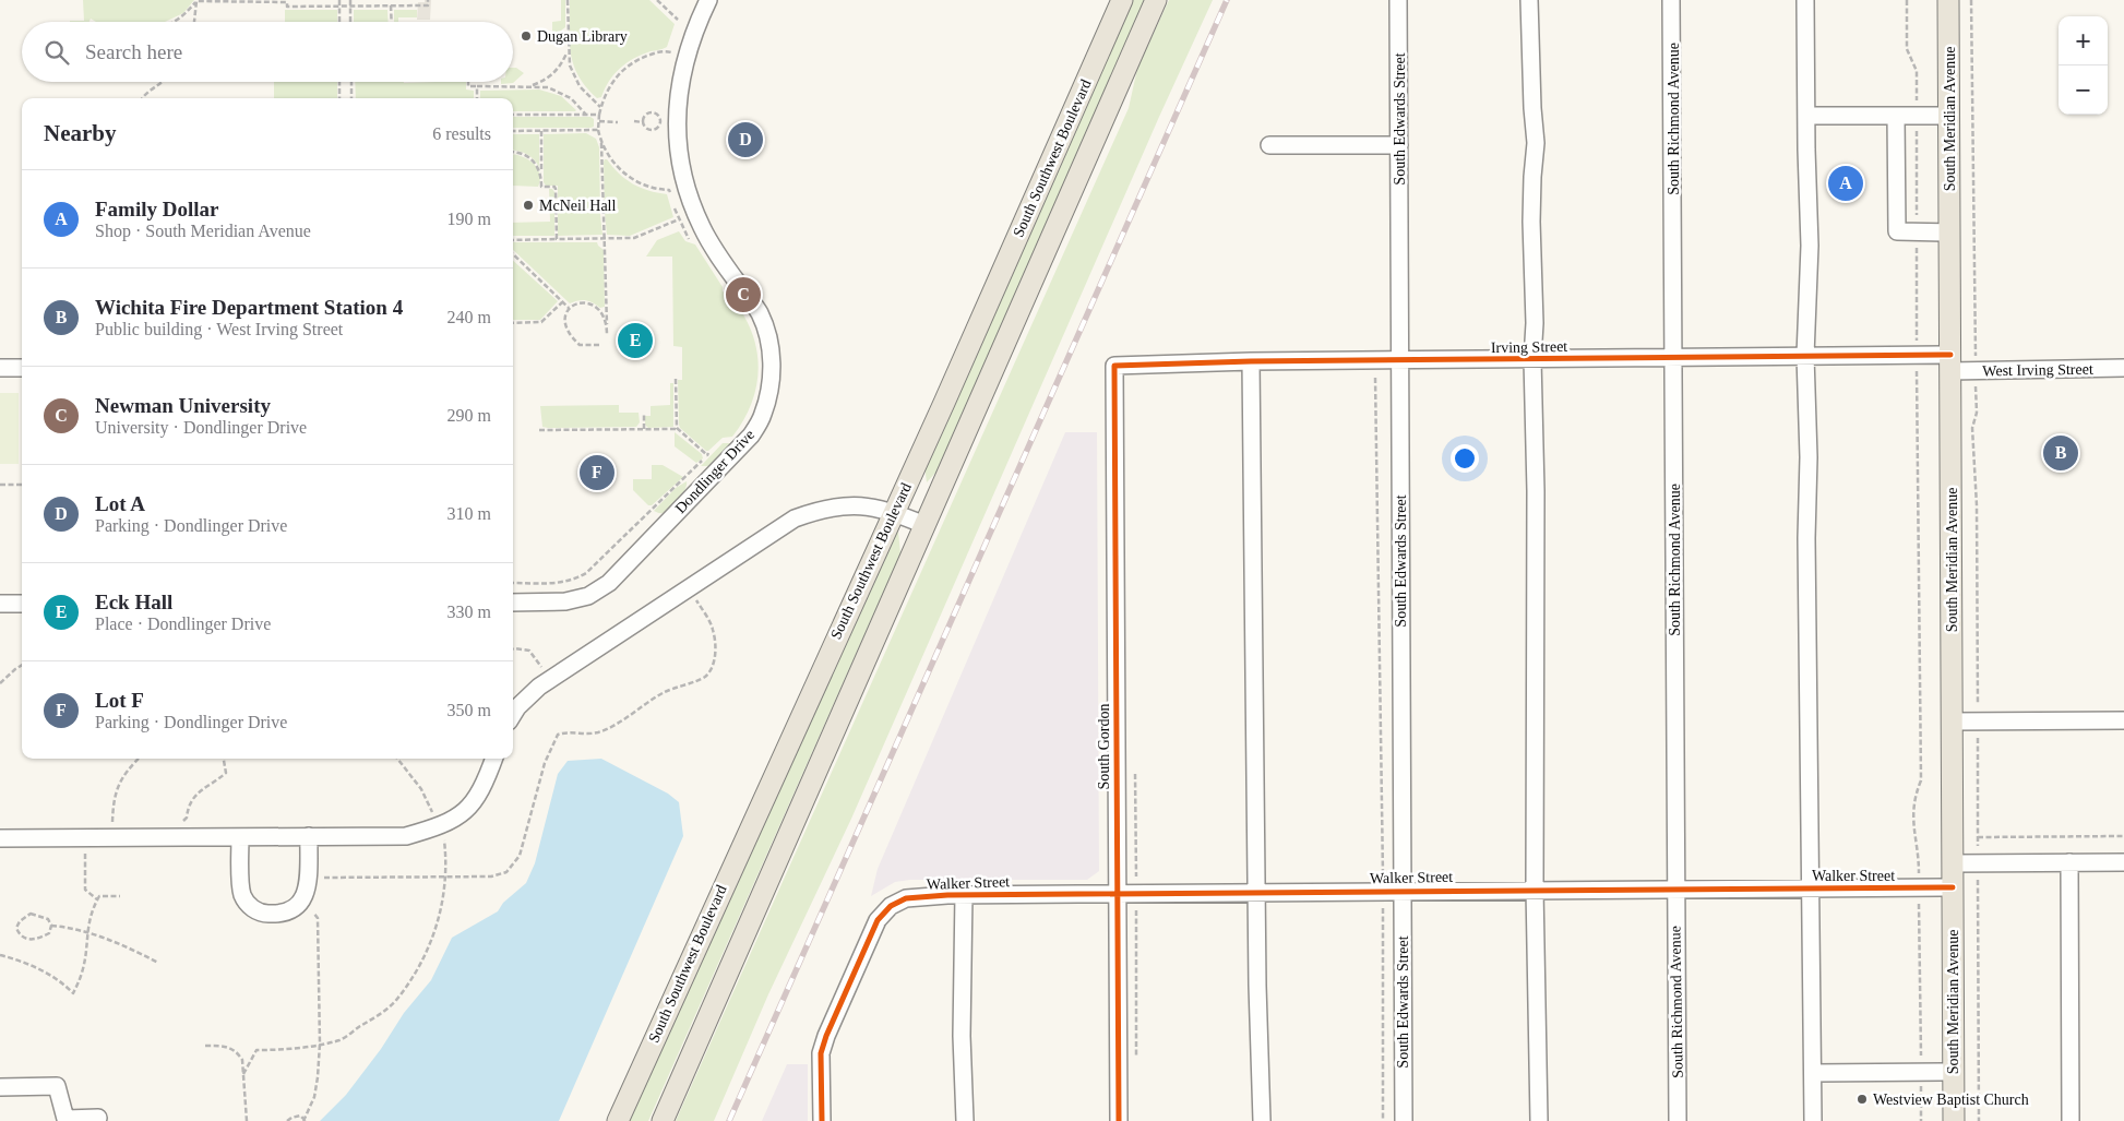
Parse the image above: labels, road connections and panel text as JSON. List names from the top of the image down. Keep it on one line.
{"streets":{"main road":["South Meridian Avenue","South Southwest Boulevard"],"street":["South Edwards Street","South Richmond Avenue","Irving Street","West Irving Street","Dondlinger Drive","South Gordon","Walker Street"]},"crossings":[["South Edwards Street","Irving Street"],["South Edwards Street","Walker Street"],["South Richmond Avenue","Irving Street"],["South Richmond Avenue","Walker Street"],["South Meridian Avenue","Irving Street"],["South Meridian Avenue","West Irving Street"],["South Meridian Avenue","Walker Street"],["Irving Street","West Irving Street"],["Irving Street","South Gordon"],["South Gordon","Walker Street"]],"places":["Dugan Library","McNeil Hall","Westview Baptist Church"],"page":{"map_buttons":["+","−"],"search":"Search here","heading":["Nearby","6 results"],"pins":["D","A","C","E","B","F"],"list":[{"mark":"A","name":"Family Dollar","note":"Shop · South Meridian Avenue","value":"190 m"},{"mark":"B","name":"Wichita Fire Department Station 4","note":"Public building · West Irving Street","value":"240 m"},{"mark":"C","name":"Newman University","note":"University · Dondlinger Drive","value":"290 m"},{"mark":"D","name":"Lot A","note":"Parking · Dondlinger Drive","value":"310 m"},{"mark":"E","name":"Eck Hall","note":"Place · Dondlinger Drive","value":"330 m"},{"mark":"F","name":"Lot F","note":"Parking · Dondlinger Drive","value":"350 m"}]}}
